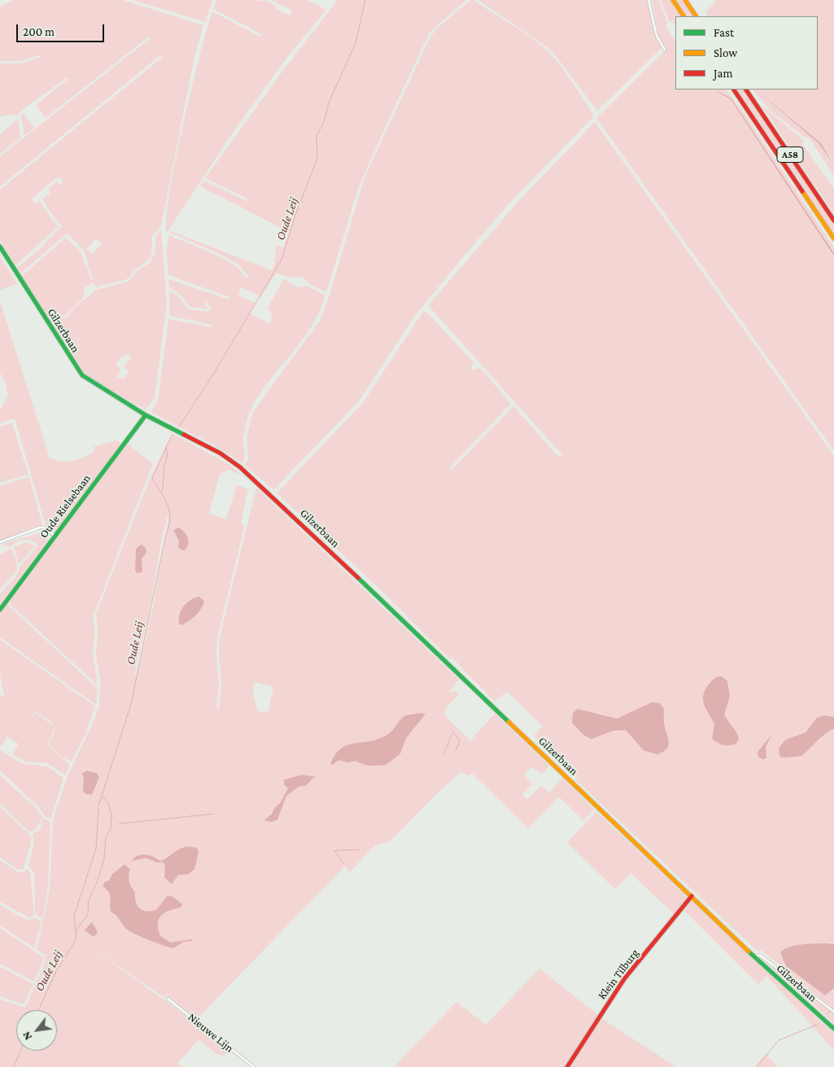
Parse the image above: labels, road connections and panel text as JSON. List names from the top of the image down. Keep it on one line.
{"streets":{"main road":["A58","Gilzerbaan","Oude Rielsebaan","Klein Tilburg"],"street":["Nieuwe Lijn"]},"crossings":[["Gilzerbaan","Oude Rielsebaan"],["Gilzerbaan","Klein Tilburg"]],"water":["Oude Leij"],"legend":["Fast","Slow","Jam"],"scale_bar":"200 m","north":"bottom left"}
